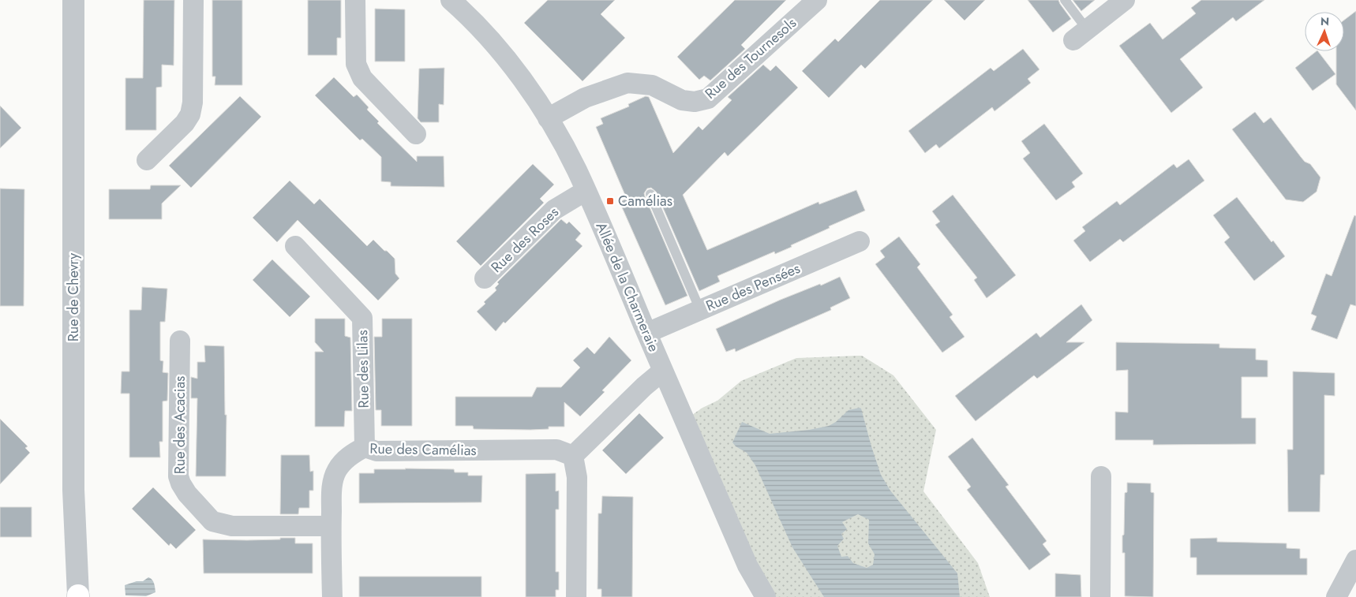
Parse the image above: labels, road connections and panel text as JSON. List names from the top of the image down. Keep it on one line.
{"streets":{"street":["Rue des Tournesols","Rue des Roses","Allée de la Charmeraie","Rue des Pensées","Rue de Chevry","Rue des Lilas","Rue des Acacias","Rue des Camélias"]},"crossings":[["Rue des Tournesols","Allée de la Charmeraie"],["Rue des Roses","Allée de la Charmeraie"],["Allée de la Charmeraie","Rue des Pensées"],["Rue des Lilas","Rue des Camélias"],["Rue des Acacias","Rue des Camélias"]],"places":{"transit":["Camélias"]},"north":"top"}
